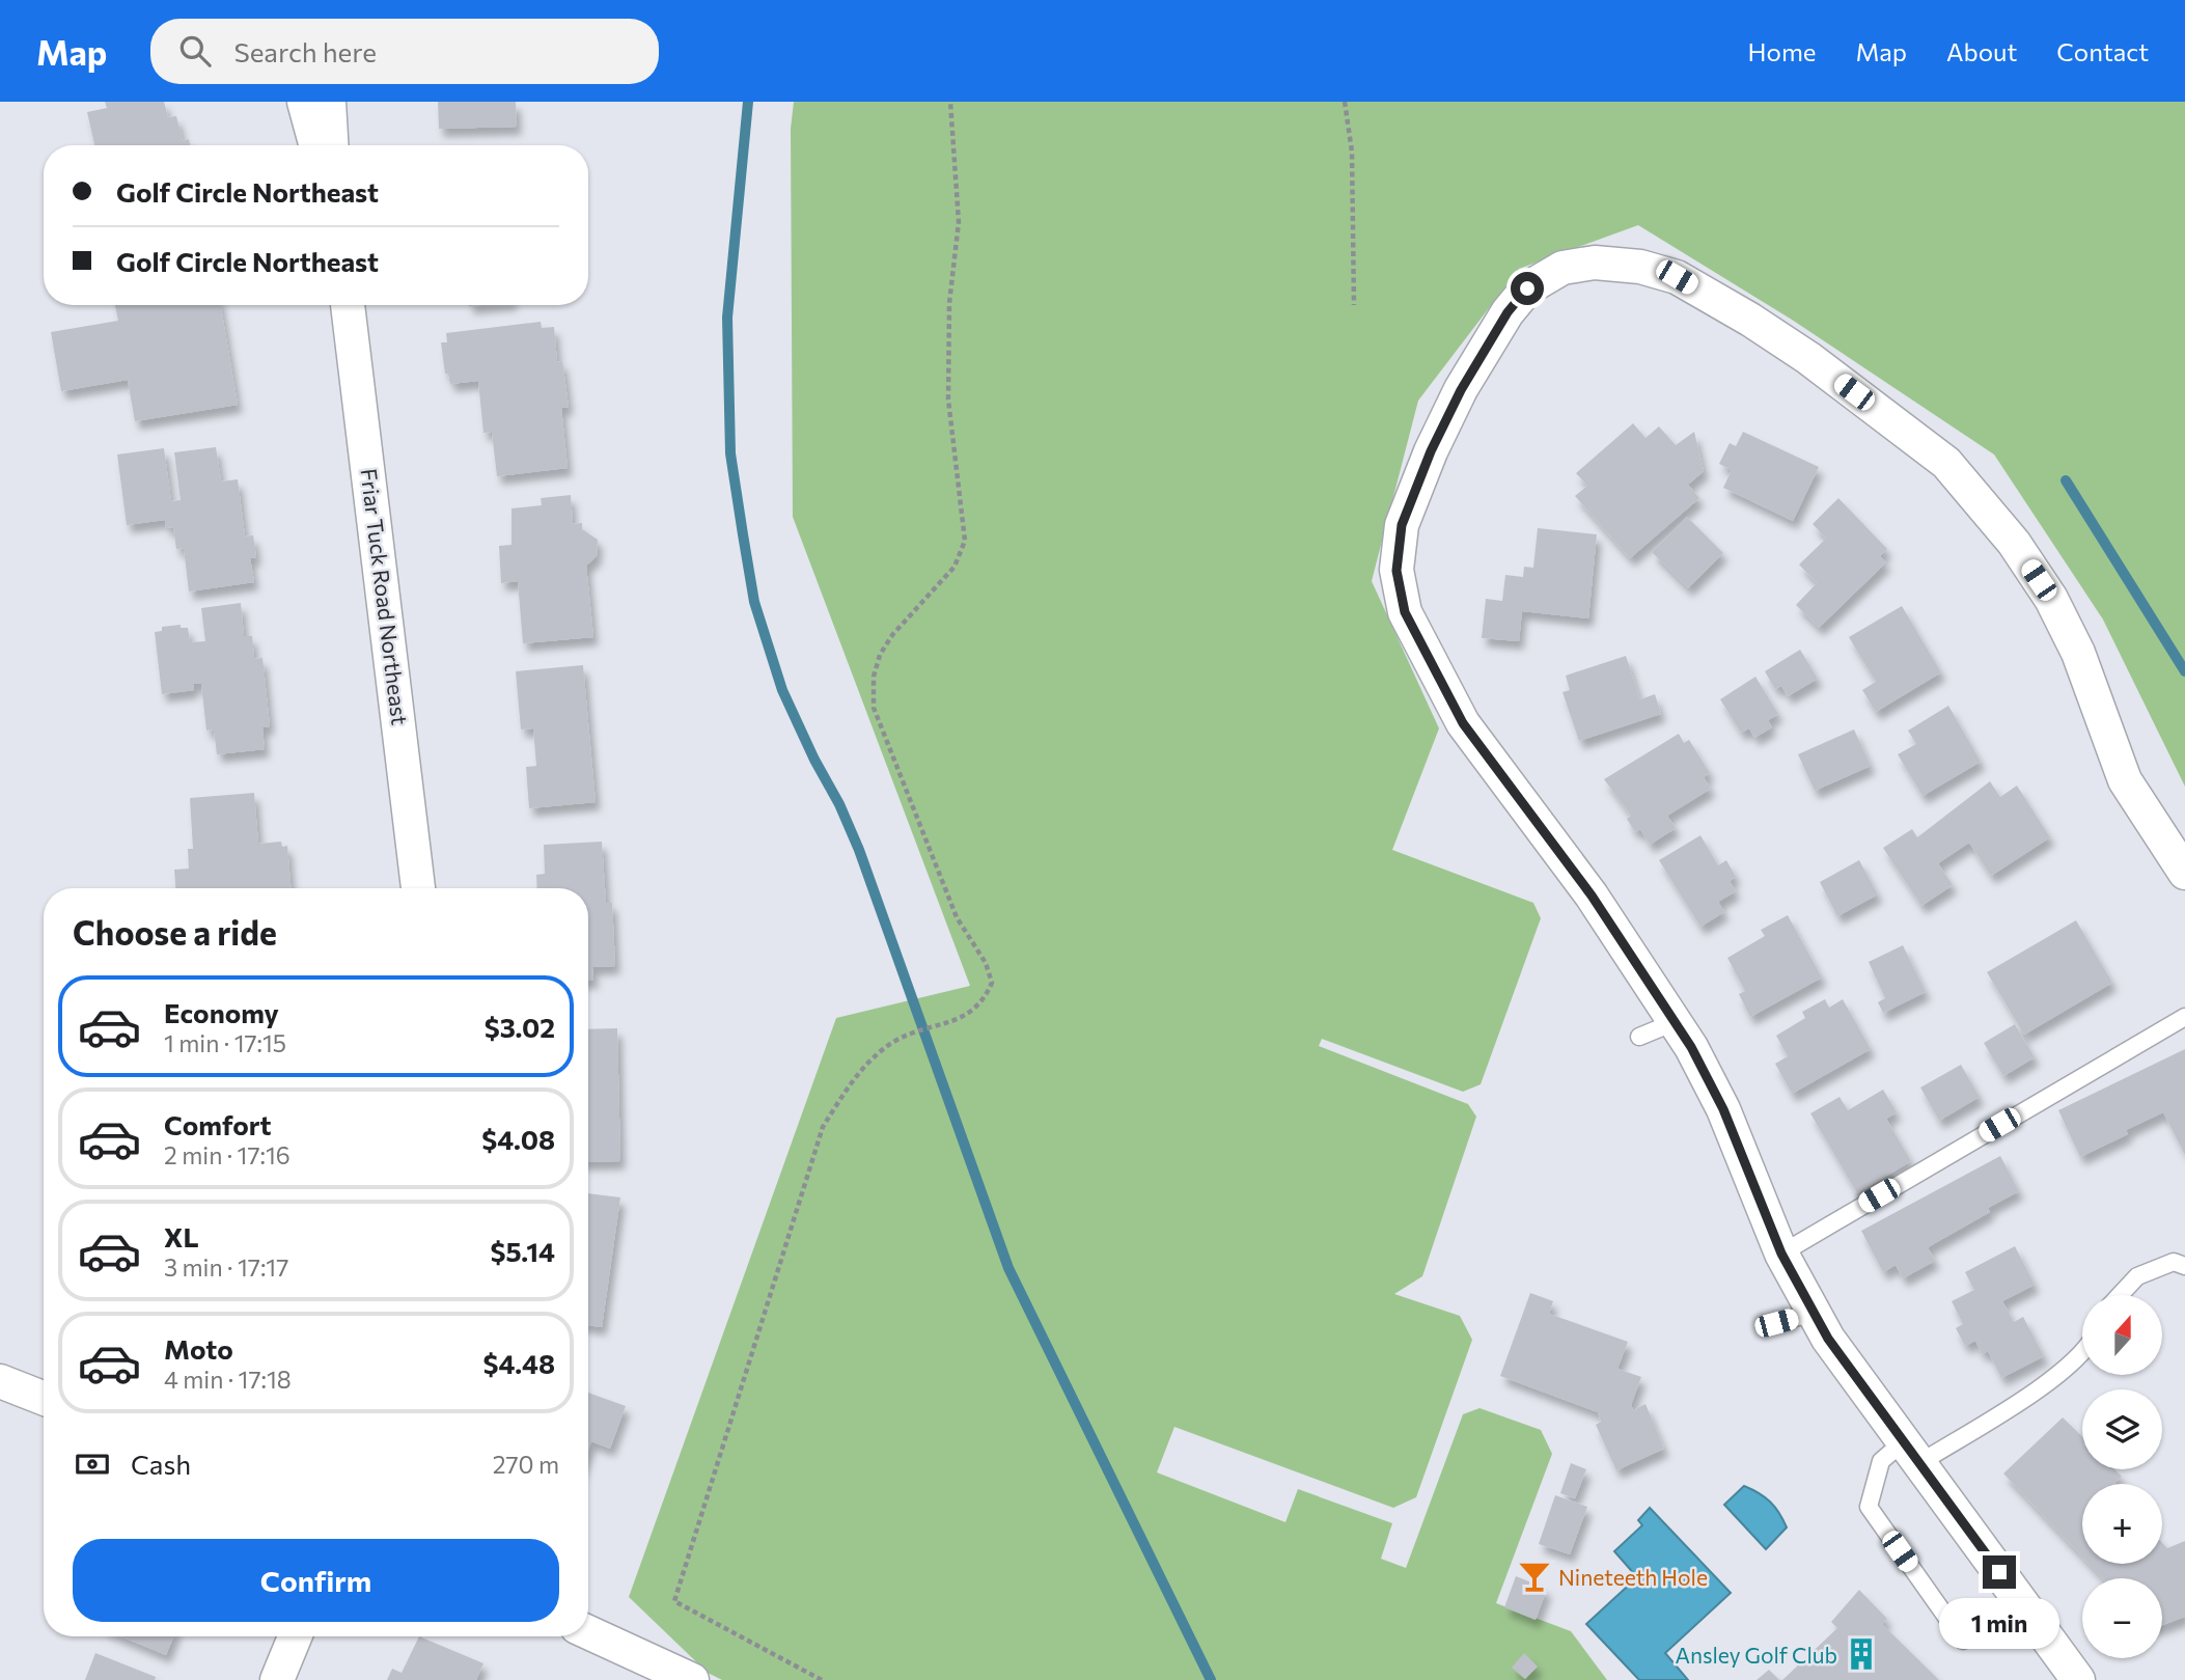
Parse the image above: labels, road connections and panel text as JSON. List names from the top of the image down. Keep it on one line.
{"streets":{"street":["Friar Tuck Road Northeast"]},"places":{"bar":["Nineteeth Hole"],"building":["Ansley Golf Club"]},"north":"top","page":{"header":"Map","search":"Search here","nav":["Home","Map","About","Contact"],"banner":["Golf Circle Northeast","Golf Circle Northeast"],"heading":"Choose a ride","list":[{"name":"Economy","note":"1 min · 17:15","value":"$3.02"},{"name":"Comfort","note":"2 min · 17:16","value":"$4.08"},{"name":"XL","note":"3 min · 17:17","value":"$5.14"},{"name":"Moto","note":"4 min · 17:18","value":"$4.48"}],"map_buttons":["+","−"],"pay":["Cash","270 m"],"buttons":"Confirm","bubble":"1 min"}}
